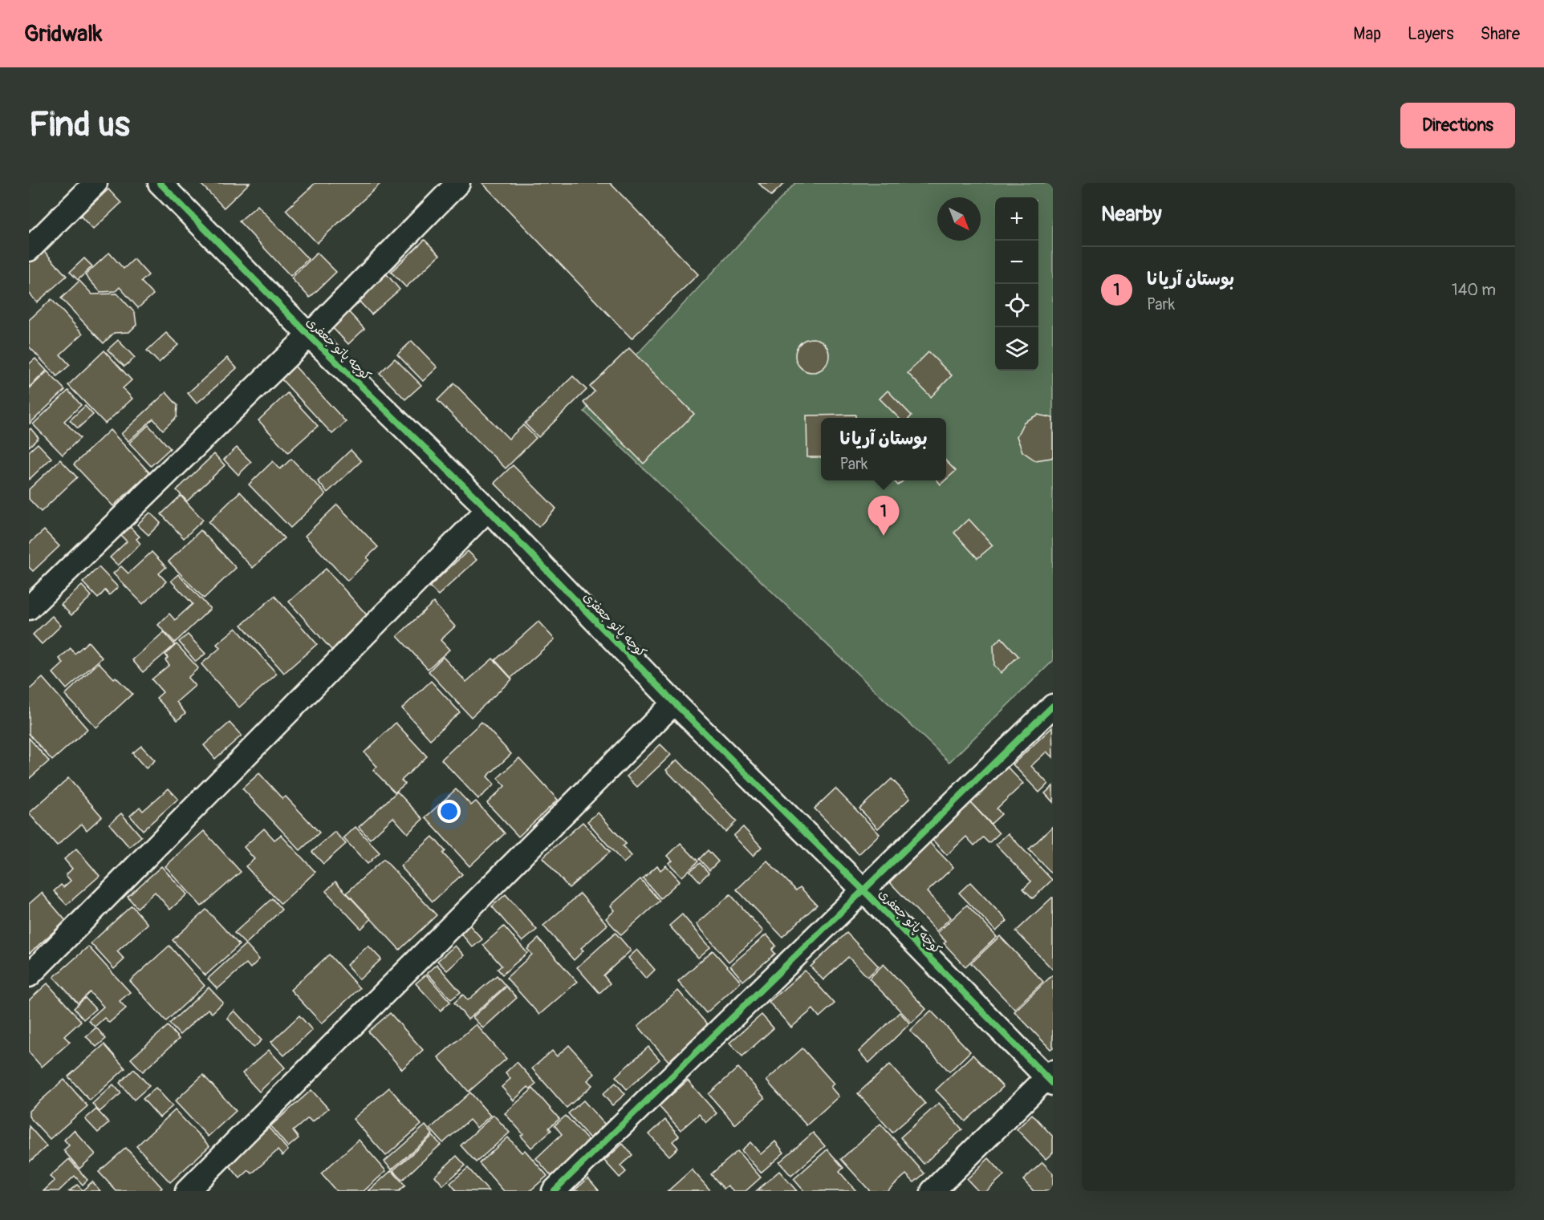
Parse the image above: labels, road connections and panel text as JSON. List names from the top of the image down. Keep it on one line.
{"streets":{"street":["کوچه پاتو جعفری"]},"north":"bottom right","page":{"header":"Gridwalk","nav":["Map","Layers","Share"],"buttons":"Directions","title":"Find us","heading":"Nearby","map_buttons":["+","−"],"list":[{"mark":"1","name":"بوستان آریانا","note":"Park","value":"140 m"}],"popup":["بوستان آریانا","Park"],"pins":"1"}}
